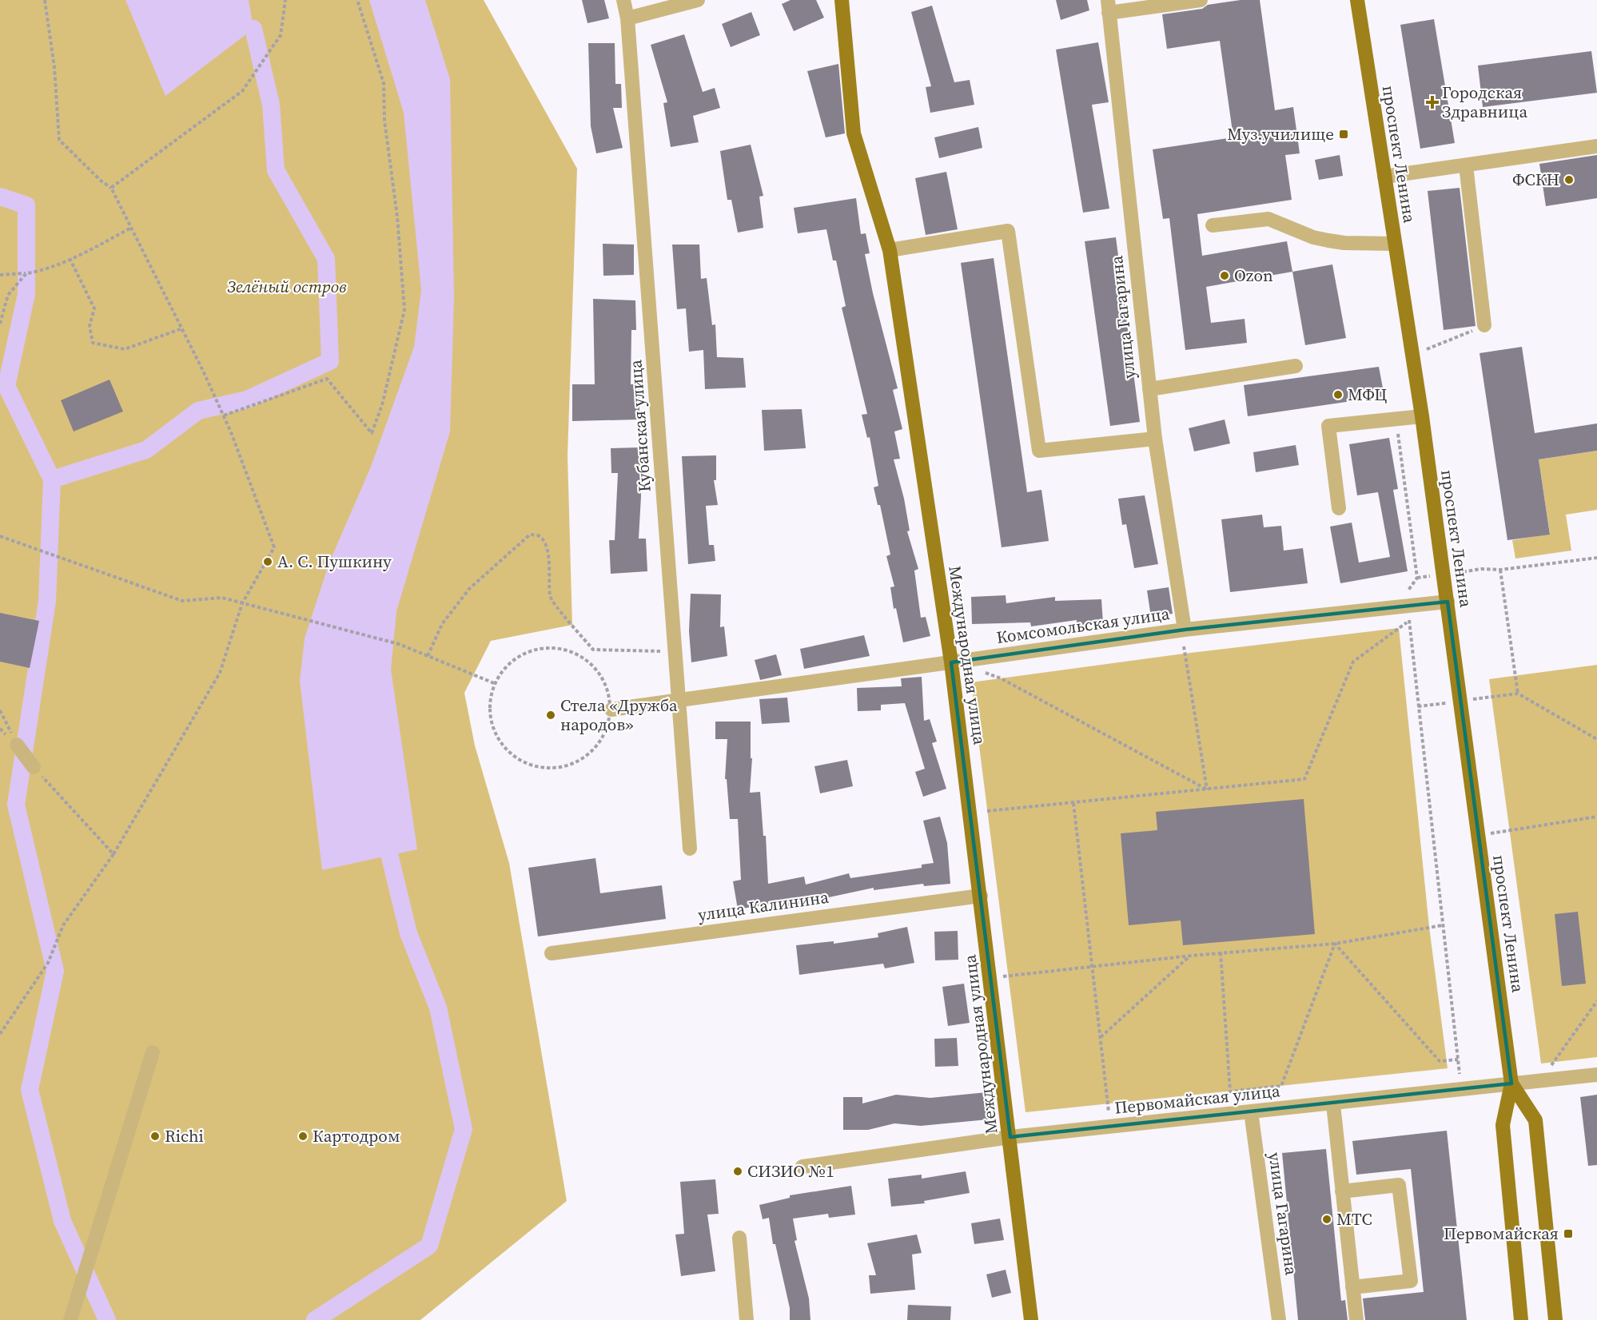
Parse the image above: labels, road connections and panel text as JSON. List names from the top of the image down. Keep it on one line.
{"streets":{"main road":["проспект Ленина","Международная улица"],"street":["улица Гагарина","Кубанская улица","Комсомольская улица","улица Калинина","Первомайская улица"]},"crossings":[["проспект Ленина","Комсомольская улица"],["проспект Ленина","Первомайская улица"],["улица Гагарина","Комсомольская улица"],["улица Гагарина","Первомайская улица"],["Кубанская улица","Комсомольская улица"],["Комсомольская улица","Международная улица"],["Международная улица","улица Калинина"],["Международная улица","Первомайская улица"]],"parks":["Зелёный остров"],"places":{"health":["Городская Здравница"],"transit":["Муз.училище","Первомайская"],"other":["ФСКН","Ozon","МФЦ","А. С. Пушкину","Стела «Дружба народов»","Richi","Картодром","СИЗИО №1","МТС"]}}
